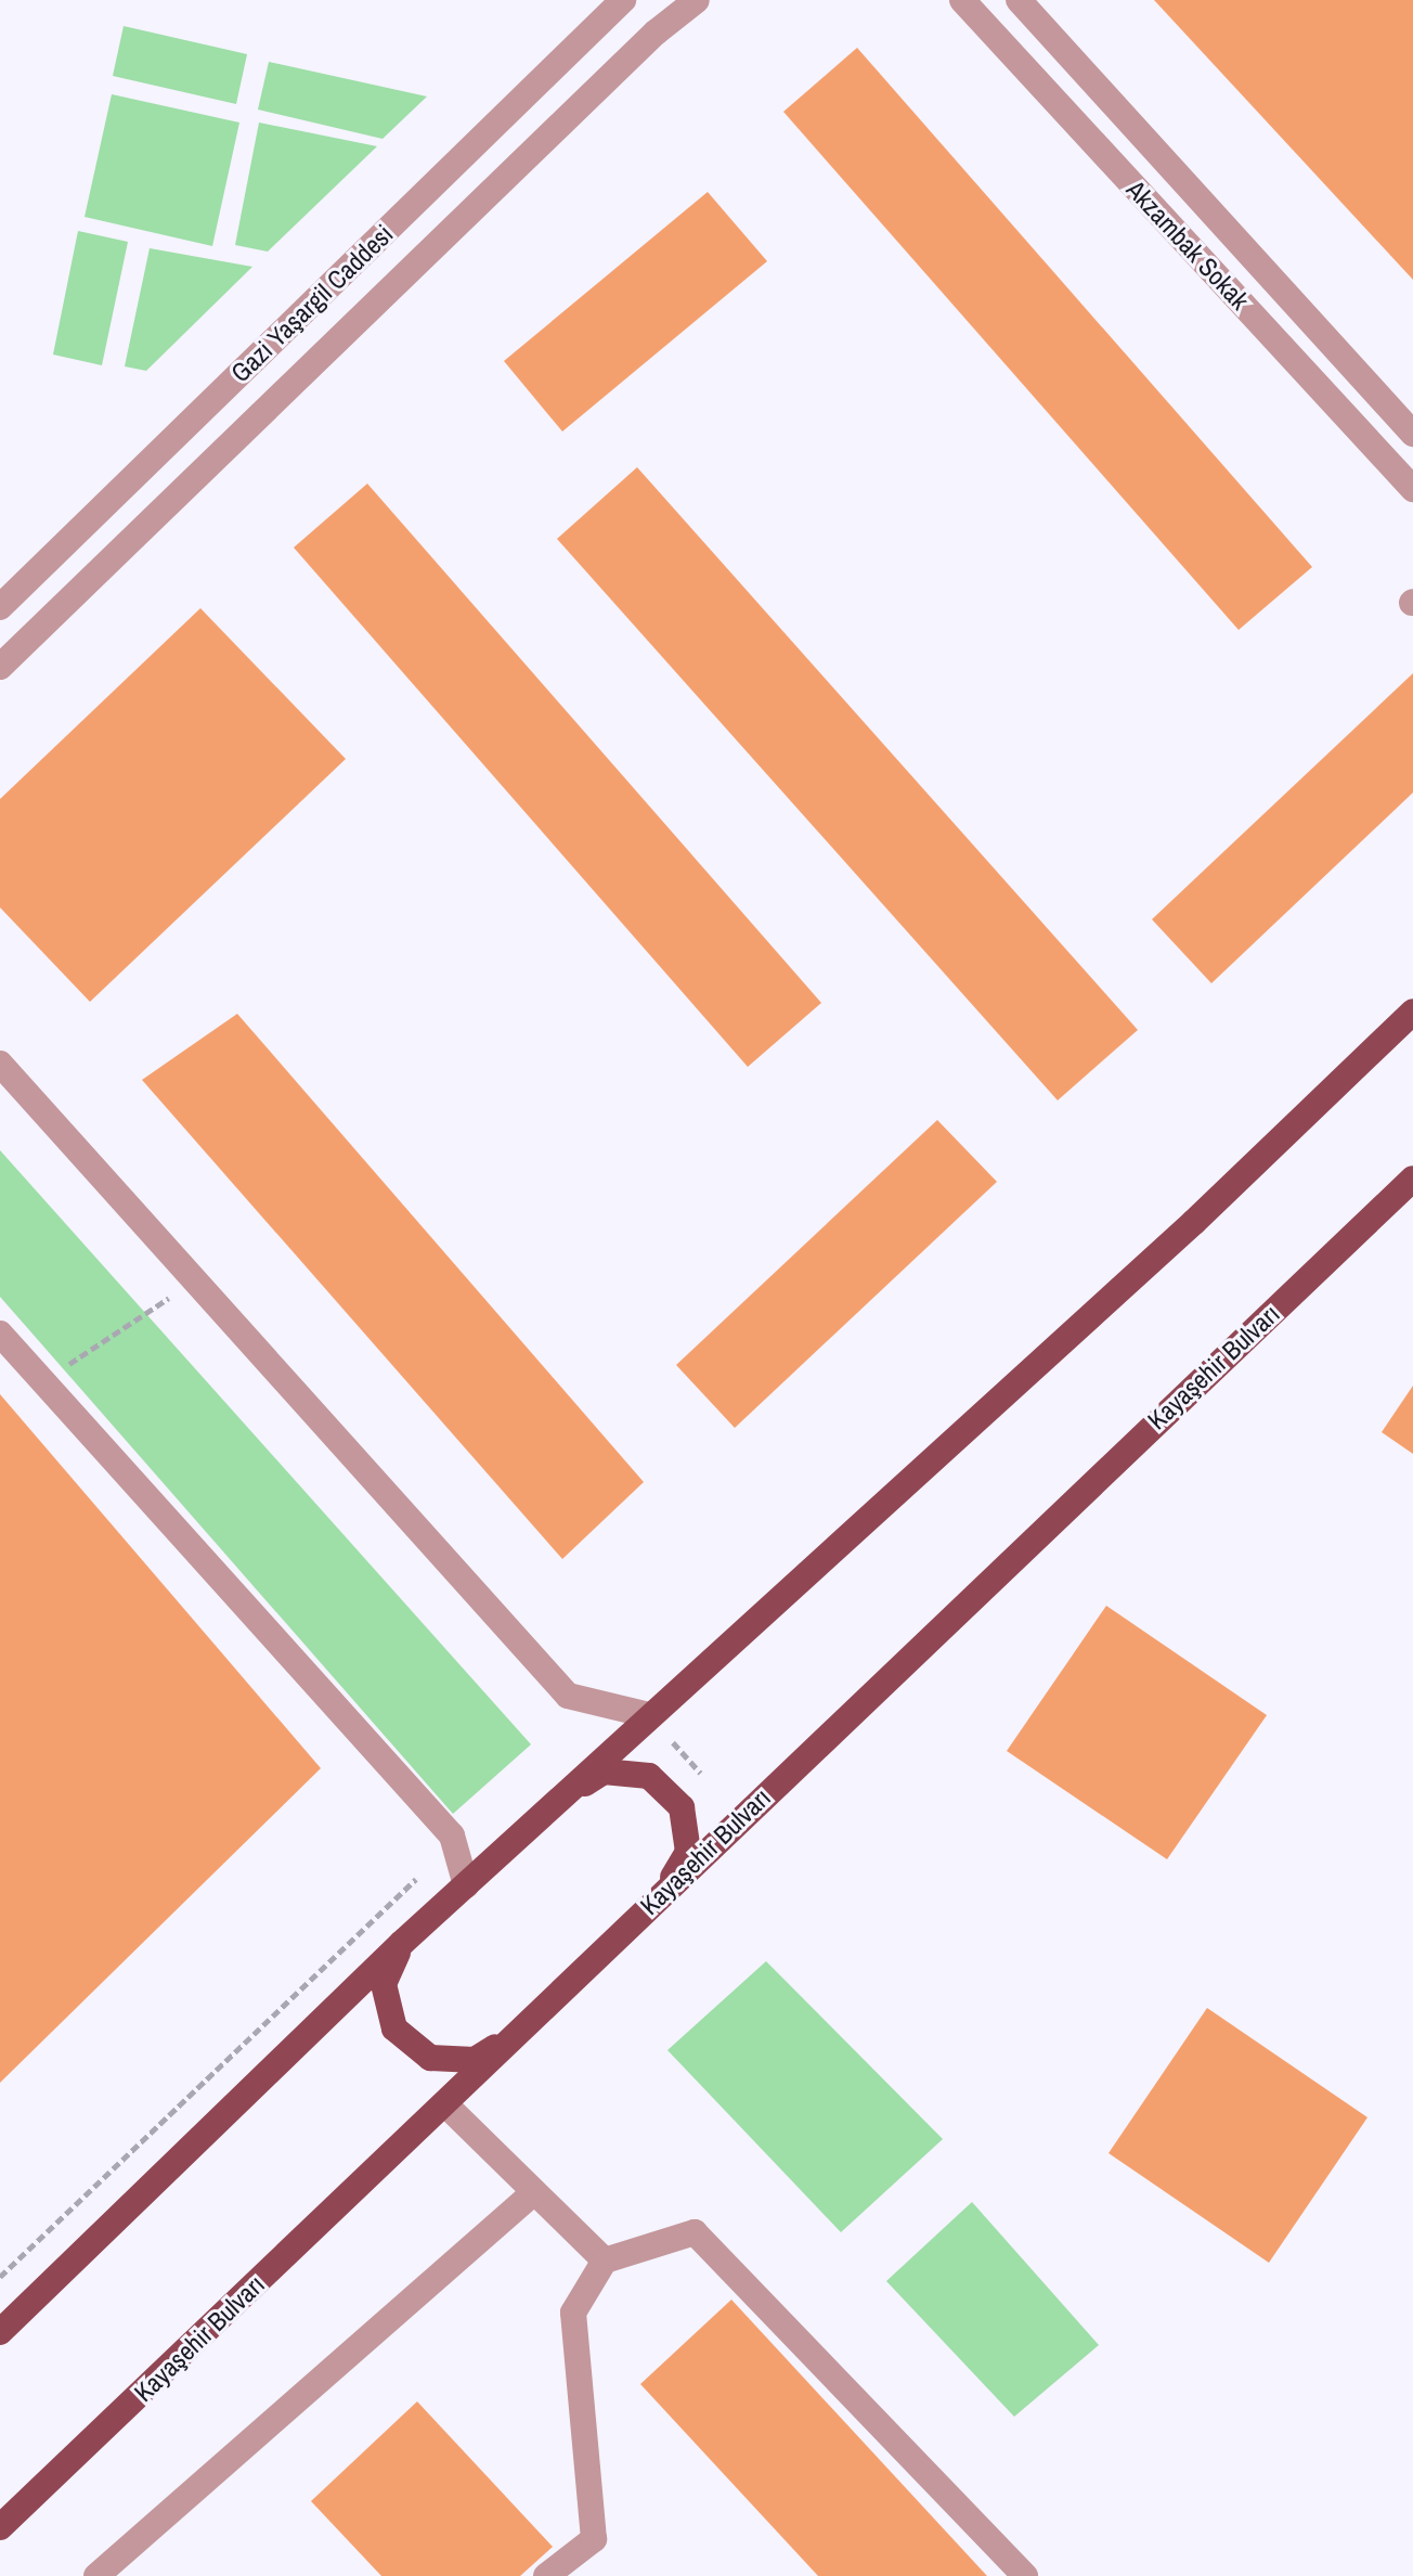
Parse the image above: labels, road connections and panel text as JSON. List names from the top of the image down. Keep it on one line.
{"streets":{"main road":["Kayaşehir Bulvarı"],"street":["Akzambak Sokak","Gazi Yaşargil Caddesi"]}}
